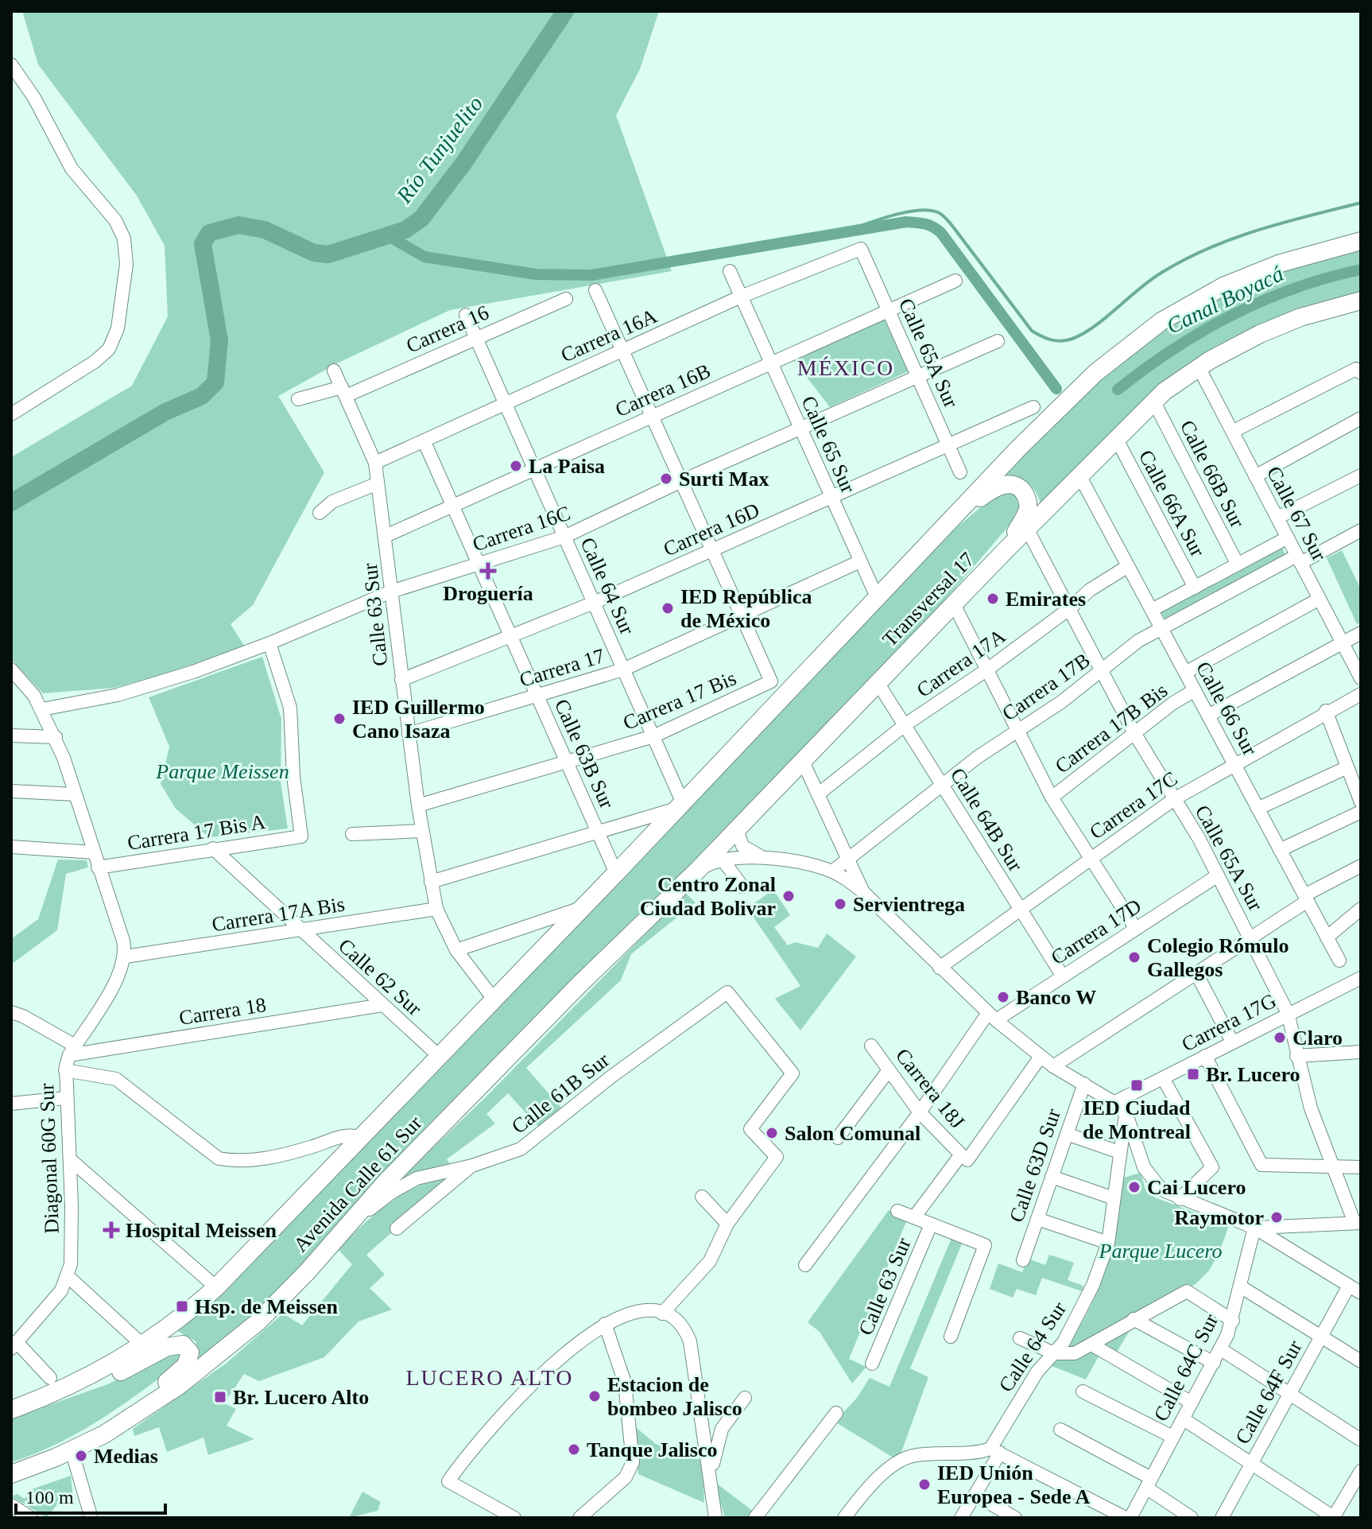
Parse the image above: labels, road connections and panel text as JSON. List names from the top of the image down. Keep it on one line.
{"streets":{"highway":["Transversal 17","Avenida Calle 61 Sur"],"street":["Carrera 16","Carrera 16A","Calle 65A Sur","Carrera 16B","Calle 65 Sur","Calle 66B Sur","Calle 66A Sur","Calle 67 Sur","Carrera 16C","Carrera 16D","Calle 64 Sur","Calle 63 Sur","Carrera 17A","Carrera 17","Carrera 17B","Carrera 17 Bis","Calle 66 Sur","Carrera 17B Bis","Calle 63B Sur","Carrera 17C","Calle 64B Sur","Carrera 17 Bis A","Carrera 17A Bis","Carrera 17D","Calle 62 Sur","Carrera 18","Carrera 17G","Carrera 18J","Calle 61B Sur","Diagonal 60G Sur","Calle 63D Sur","Calle 64C Sur","Calle 64F Sur"]},"crossings":[["Carrera 16","Calle 64 Sur"],["Carrera 16","Calle 63 Sur"],["Carrera 16A","Calle 65A Sur"],["Carrera 16A","Calle 65 Sur"],["Carrera 16A","Calle 64 Sur"],["Carrera 16A","Calle 63 Sur"],["Carrera 16A","Calle 63B Sur"],["Calle 65A Sur","Carrera 16B"],["Calle 65A Sur","Carrera 16C"],["Calle 65A Sur","Carrera 16D"],["Calle 65A Sur","Transversal 17"],["Calle 65A Sur","Carrera 17A"],["Calle 65A Sur","Carrera 17B"],["Calle 65A Sur","Carrera 17B Bis"],["Calle 65A Sur","Carrera 17C"],["Calle 65A Sur","Carrera 17D"],["Calle 65A Sur","Carrera 17G"],["Carrera 16B","Calle 65 Sur"],["Carrera 16B","Calle 64 Sur"],["Carrera 16B","Calle 63 Sur"],["Carrera 16B","Calle 63B Sur"],["Calle 65 Sur","Carrera 16C"],["Calle 65 Sur","Carrera 16D"],["Calle 65 Sur","Transversal 17"],["Calle 65 Sur","Carrera 17"],["Calle 66B Sur","Transversal 17"],["Calle 66A Sur","Transversal 17"],["Calle 67 Sur","Transversal 17"],["Calle 67 Sur","Carrera 17B"],["Calle 67 Sur","Carrera 17B Bis"],["Carrera 16C","Calle 64 Sur"],["Carrera 16C","Calle 63 Sur"],["Carrera 16C","Calle 63B Sur"],["Carrera 16C","Carrera 17 Bis A"],["Carrera 16D","Calle 64 Sur"],["Carrera 16D","Calle 63 Sur"],["Carrera 16D","Calle 63B Sur"],["Calle 64 Sur","Transversal 17"],["Calle 64 Sur","Carrera 17"],["Calle 64 Sur","Carrera 17 Bis"],["Calle 64 Sur","Avenida Calle 61 Sur"],["Transversal 17","Calle 66 Sur"],["Transversal 17","Calle 64B Sur"],["Transversal 17","Avenida Calle 61 Sur"],["Calle 63 Sur","Carrera 17"],["Calle 63 Sur","Carrera 17 Bis"],["Calle 63 Sur","Carrera 17A Bis"],["Calle 63 Sur","Carrera 18J"],["Calle 63 Sur","Avenida Calle 61 Sur"],["Carrera 17A","Calle 66 Sur"],["Carrera 17A","Calle 64B Sur"],["Carrera 17","Carrera 17 Bis"],["Carrera 17","Calle 63B Sur"],["Carrera 17B","Calle 66 Sur"],["Carrera 17B","Calle 64B Sur"],["Carrera 17 Bis","Calle 63B Sur"],["Calle 66 Sur","Carrera 17B Bis"],["Calle 66 Sur","Carrera 17C"],["Calle 63B Sur","Avenida Calle 61 Sur"],["Carrera 17C","Calle 64B Sur"],["Calle 64B Sur","Carrera 17D"],["Carrera 17 Bis A","Calle 62 Sur"],["Carrera 17A Bis","Calle 62 Sur"],["Carrera 17A Bis","Diagonal 60G Sur"],["Calle 62 Sur","Carrera 18"],["Calle 62 Sur","Avenida Calle 61 Sur"],["Carrera 18","Diagonal 60G Sur"],["Calle 61B Sur","Avenida Calle 61 Sur"]],"districts":["MÉXICO","LUCERO ALTO"],"water":["Río Tunjuelito","Canal Boyacá"],"parks":["Parque Meissen","Parque Lucero"],"places":{"other":["La Paisa","Surti Max","Emirates","IED República de México","IED Guillermo Cano Isaza","Centro Zonal Ciudad Bolivar","Servientrega","Colegio Rómulo Gallegos","Banco W","Claro","Salon Comunal","Cai Lucero","Raymotor","Estacion de bombeo Jalisco","Tanque Jalisco","Medias","IED Unión Europea - Sede A"],"health":["Droguería","Hospital Meissen"],"transit":["Br. Lucero","IED Ciudad de Montreal","Hsp. de Meissen","Br. Lucero Alto"]},"scale_bar":"100 m"}
